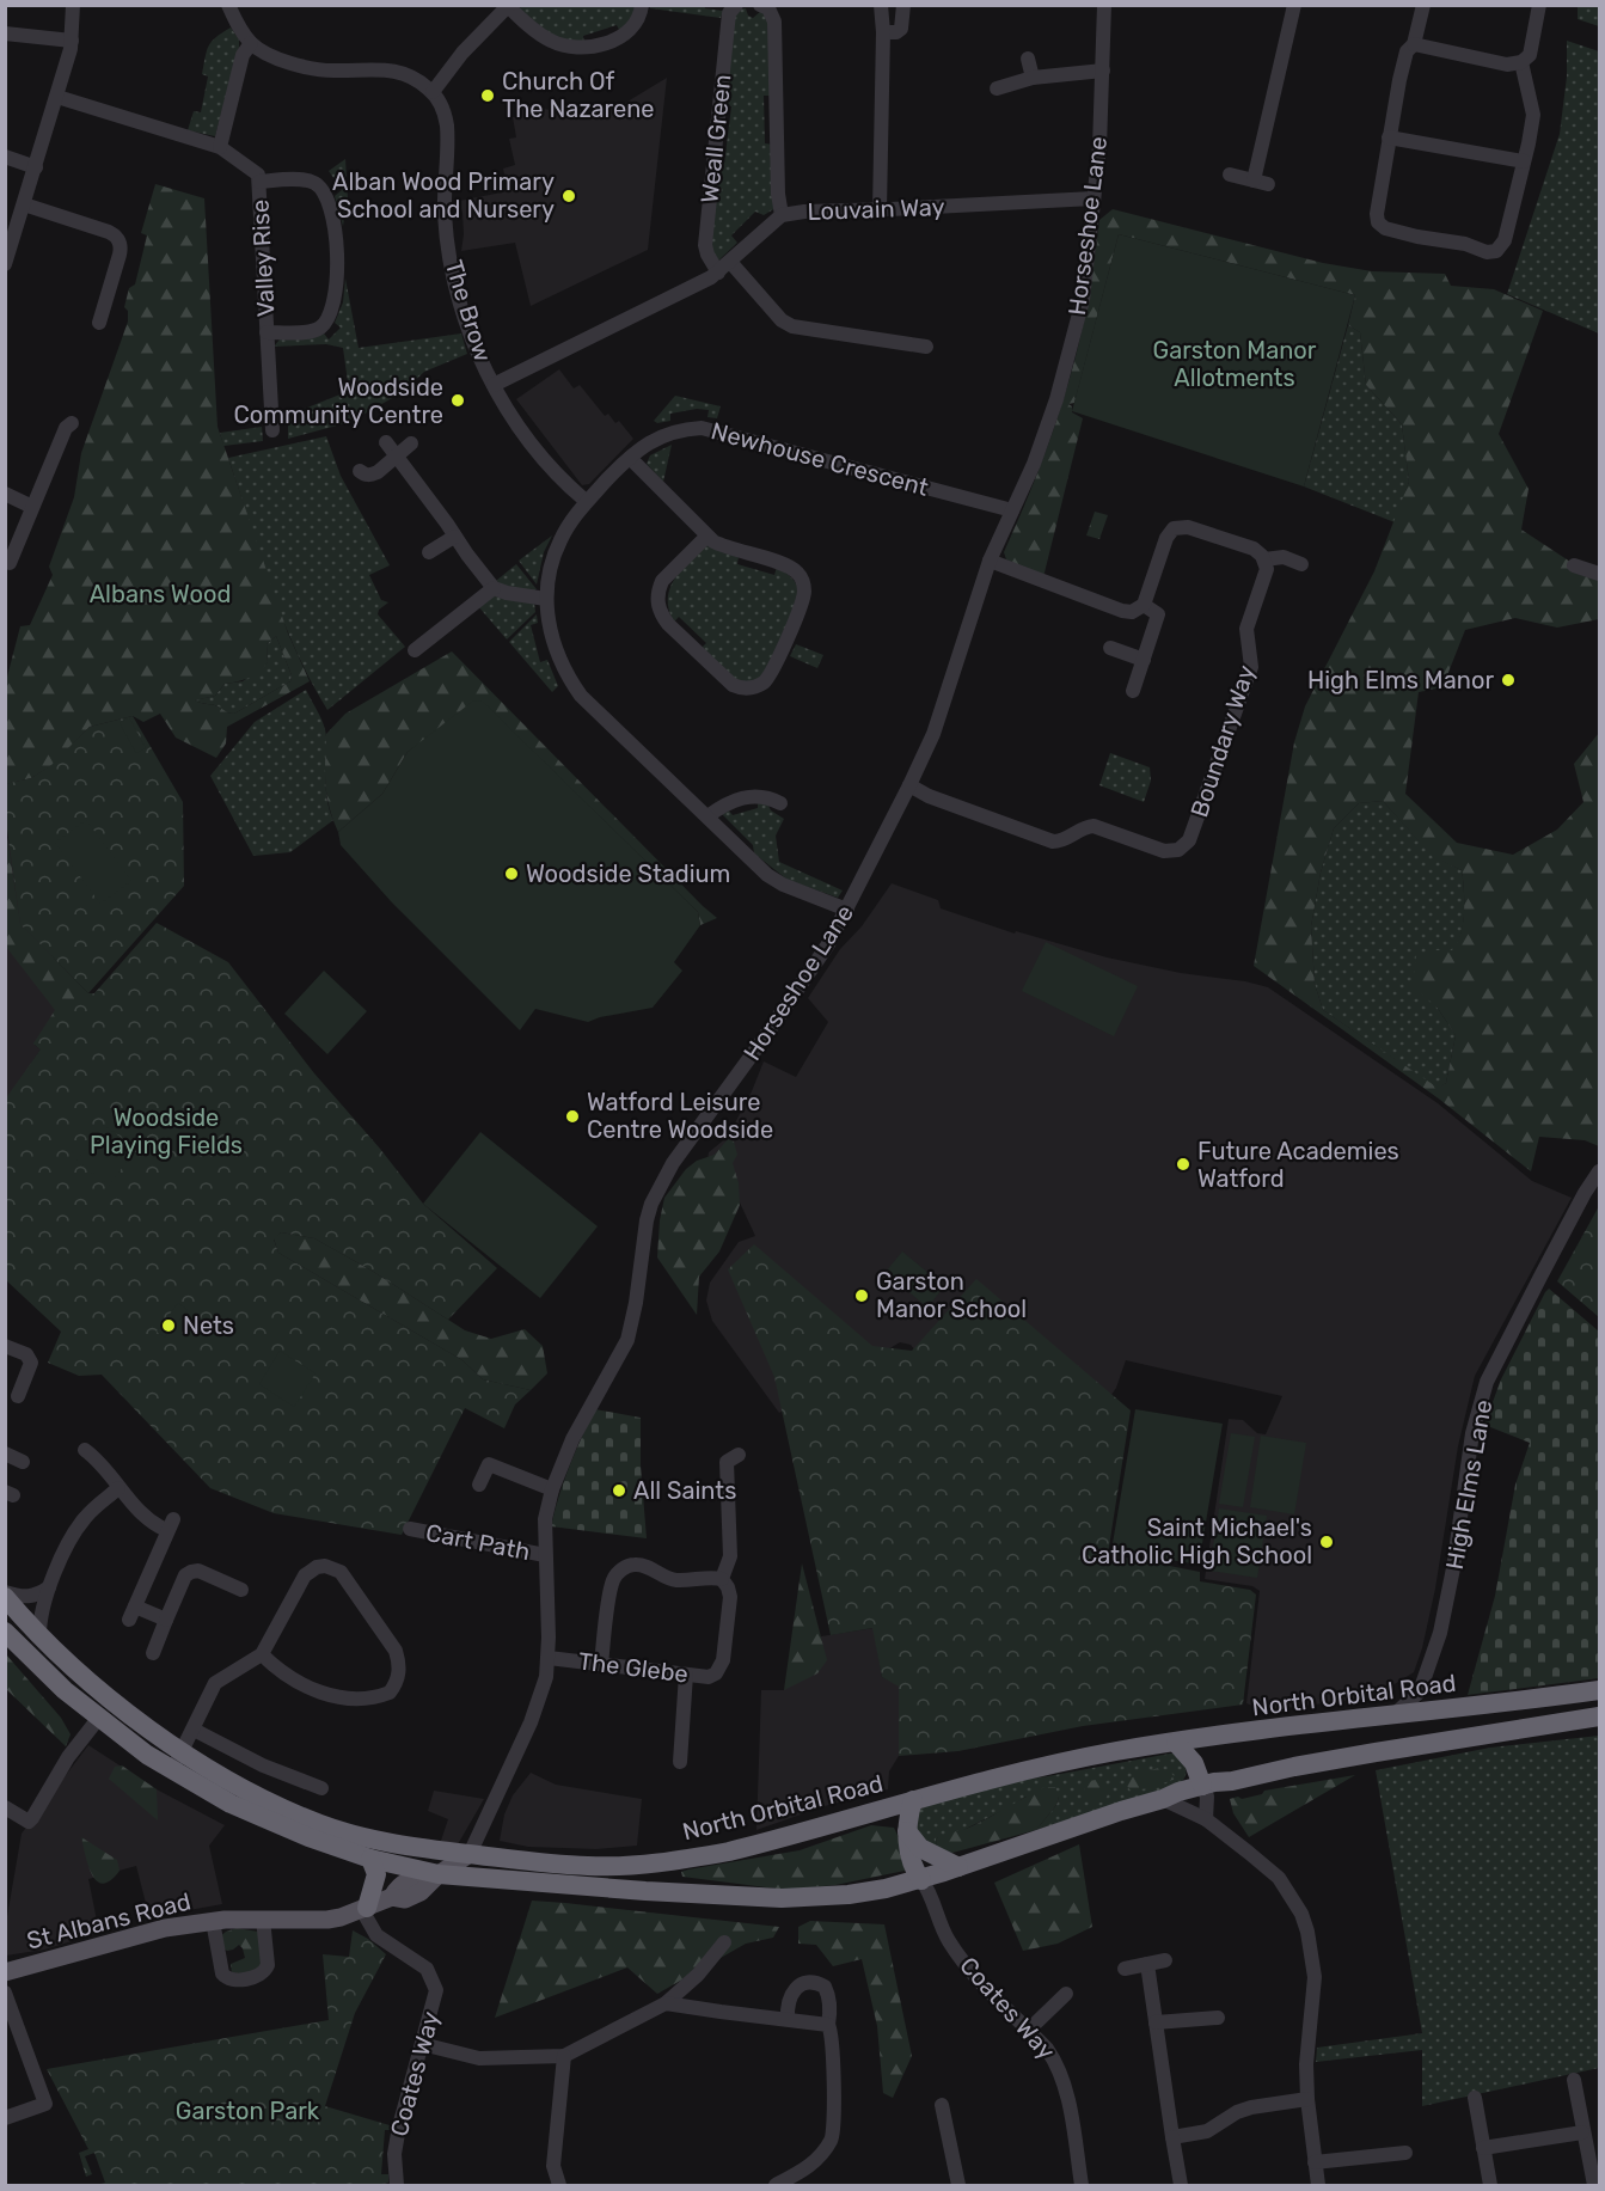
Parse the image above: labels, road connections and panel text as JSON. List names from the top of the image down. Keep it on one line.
{"streets":{"highway":["North Orbital Road"],"main road":["St Albans Road"],"street":["Weall Green","Louvain Way","Horseshoe Lane","Valley Rise","The Brow","Newhouse Crescent","Boundary Way","High Elms Lane","Cart Path","The Glebe","Coates Way"]},"crossings":[["Weall Green","Louvain Way"],["Louvain Way","Horseshoe Lane"],["Louvain Way","The Brow"],["Horseshoe Lane","Newhouse Crescent"],["Horseshoe Lane","Boundary Way"],["Horseshoe Lane","Cart Path"],["Horseshoe Lane","The Glebe"],["Horseshoe Lane","North Orbital Road"],["Horseshoe Lane","St Albans Road"],["The Brow","Newhouse Crescent"],["High Elms Lane","North Orbital Road"],["North Orbital Road","St Albans Road"],["St Albans Road","Coates Way"]],"parks":["Garston Manor Allotments","Albans Wood","Woodside Playing Fields","Garston Park"],"places":["Church Of The Nazarene","Alban Wood Primary School and Nursery","Woodside Community Centre","High Elms Manor","Woodside Stadium","Watford Leisure Centre Woodside","Future Academies Watford","Garston Manor School","Nets","All Saints","Saint Michael's Catholic High School"]}
